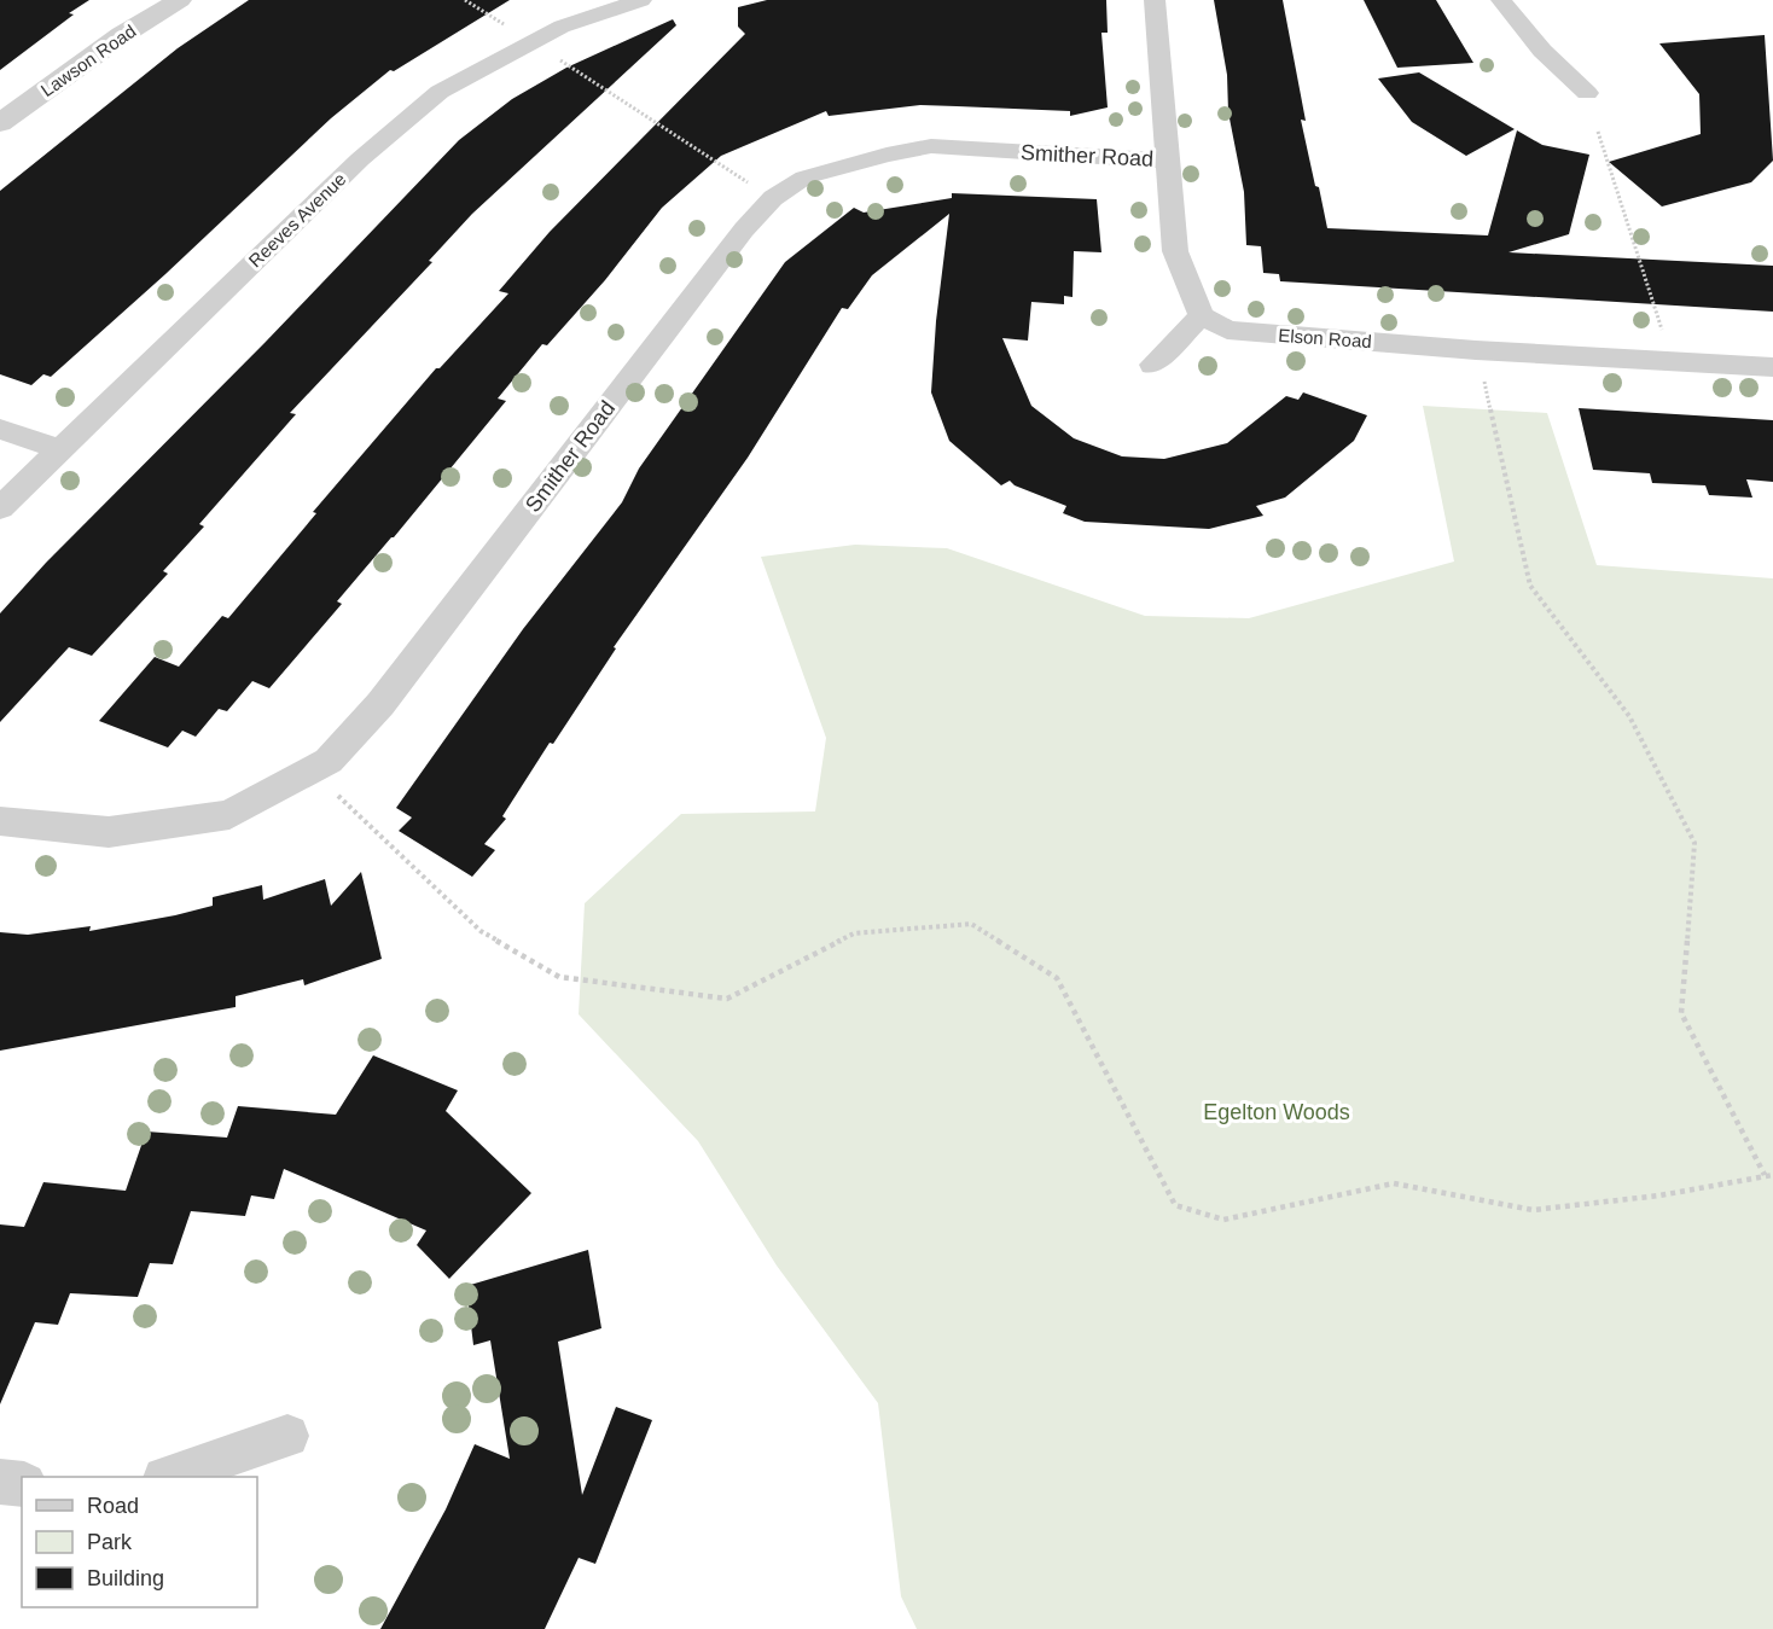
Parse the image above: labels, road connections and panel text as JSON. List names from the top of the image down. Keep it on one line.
{"streets":{"street":["Lawson Road","Smither Road","Reeves Avenue","Elson Road"]},"parks":["Egelton Woods"],"legend":["Road","Park","Building"]}
